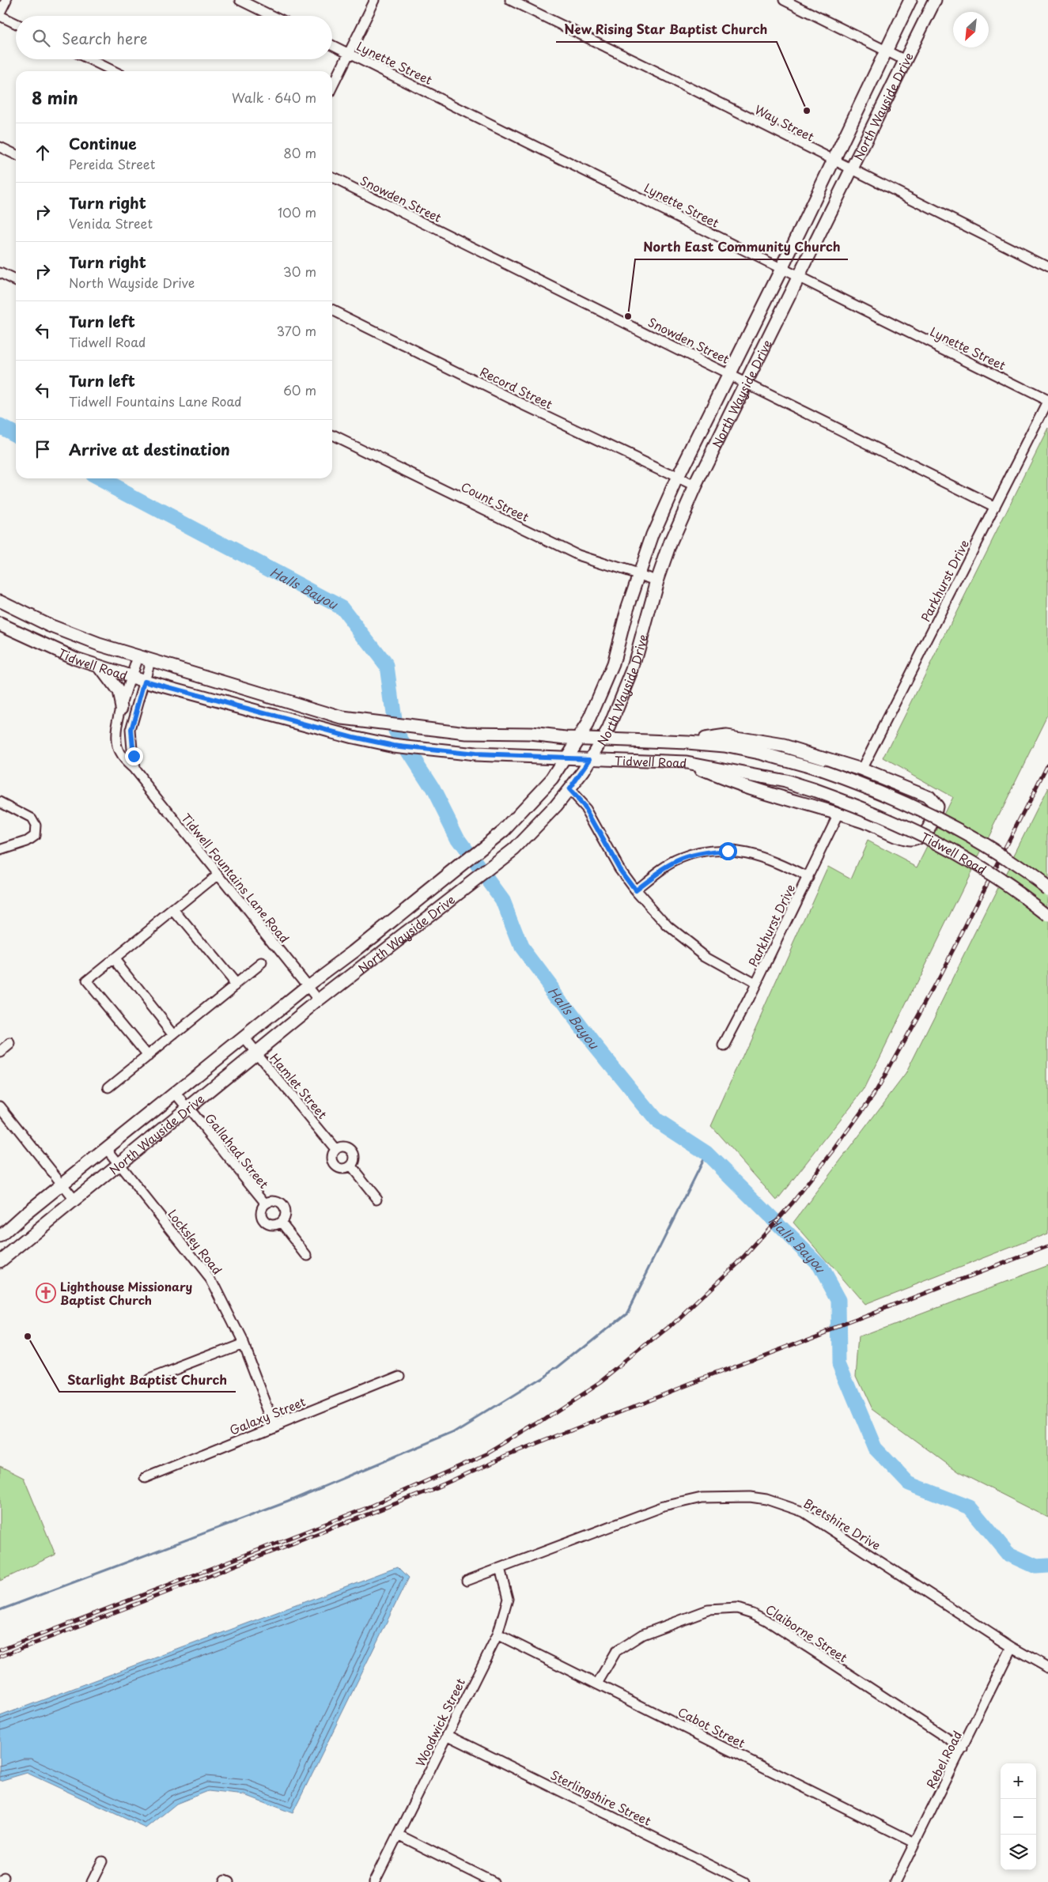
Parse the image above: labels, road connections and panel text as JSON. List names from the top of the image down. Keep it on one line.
{"streets":{"main road":["North Wayside Drive","Tidwell Road"],"street":["Lynette Street","Way Street","Snowden Street","Record Street","Count Street","Parkhurst Drive","Tidwell Fountains Lane Road","Hamlet Street","Gallahad Street","Locksley Road","Galaxy Street","Bretshire Drive","Claiborne Street","Woodwick Street","Cabot Street","Rebel Road","Sterlingshire Street"]},"crossings":[["Lynette Street","North Wayside Drive"],["Lynette Street","Parkhurst Drive"],["North Wayside Drive","Way Street"],["North Wayside Drive","Snowden Street"],["North Wayside Drive","Record Street"],["North Wayside Drive","Count Street"],["North Wayside Drive","Tidwell Road"],["North Wayside Drive","Tidwell Fountains Lane Road"],["North Wayside Drive","Hamlet Street"],["North Wayside Drive","Gallahad Street"],["North Wayside Drive","Locksley Road"],["Snowden Street","Parkhurst Drive"],["Tidwell Road","Tidwell Fountains Lane Road"],["Locksley Road","Galaxy Street"],["Bretshire Drive","Woodwick Street"],["Bretshire Drive","Rebel Road"],["Claiborne Street","Cabot Street"],["Claiborne Street","Rebel Road"],["Woodwick Street","Cabot Street"],["Woodwick Street","Sterlingshire Street"],["Cabot Street","Rebel Road"]],"water":["Halls Bayou"],"places":{"other":["New Rising Star Baptist Church","North East Community Church","Starlight Baptist Church"],"church":["Lighthouse Missionary Baptist Church"]},"north":"bottom left","page":{"search":"Search here","heading":["8 min","Walk · 640 m"],"list":[["Continue","Pereida Street","80 m"],["Turn right","Venida Street","100 m"],["Turn right","North Wayside Drive","30 m"],["Turn left","Tidwell Road","370 m"],["Turn left","Tidwell Fountains Lane Road","60 m"],"Arrive at destination"],"map_buttons":["+","−"]}}
